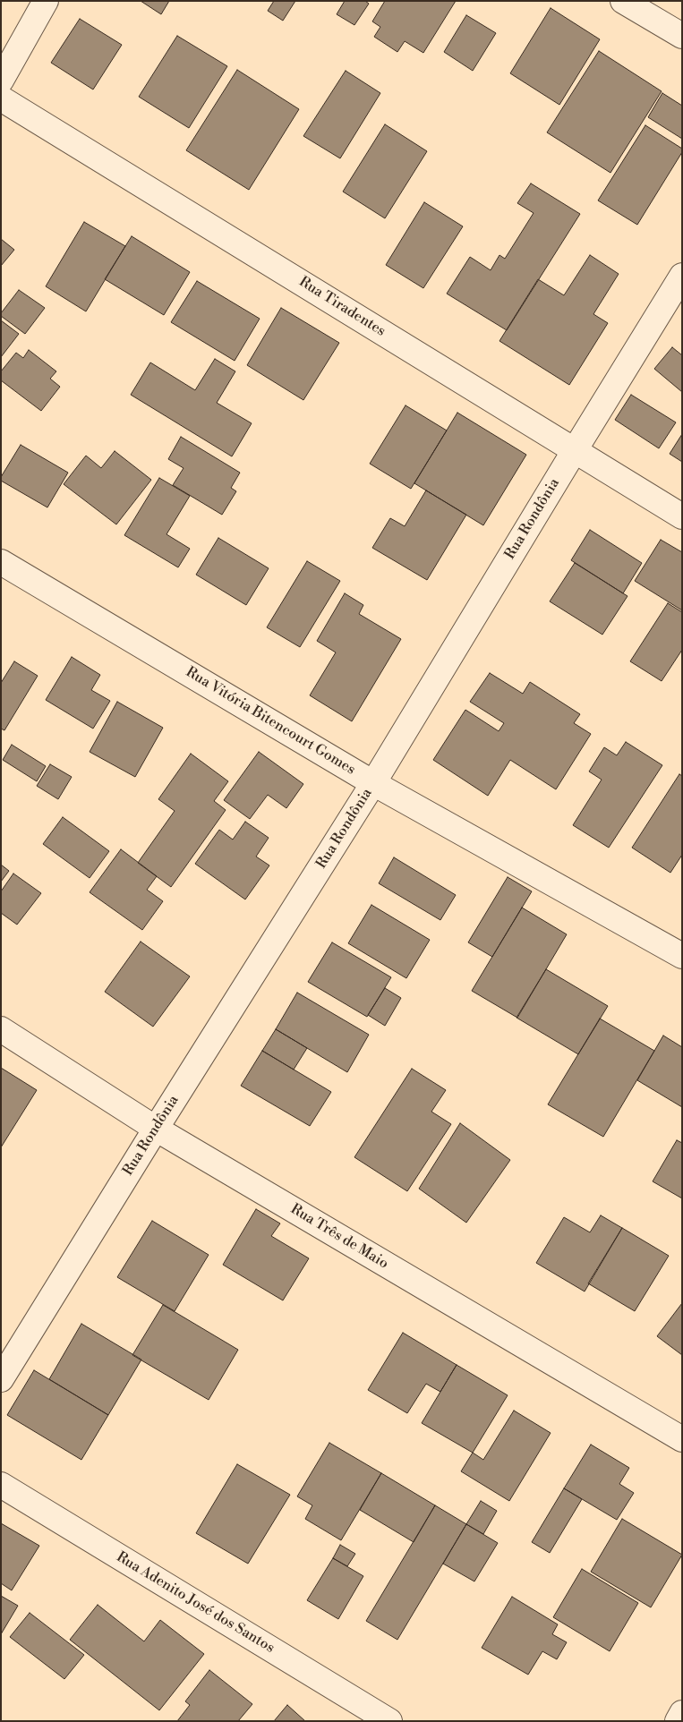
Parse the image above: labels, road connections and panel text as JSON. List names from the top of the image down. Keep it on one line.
{"streets":{"street":["Rua Tiradentes","Rua Rondônia","Rua Vitória Bitencourt Gomes","Rua Três de Maio","Rua Adenito José dos Santos"]},"crossings":[["Rua Tiradentes","Rua Rondônia"],["Rua Rondônia","Rua Vitória Bitencourt Gomes"],["Rua Rondônia","Rua Três de Maio"]]}
